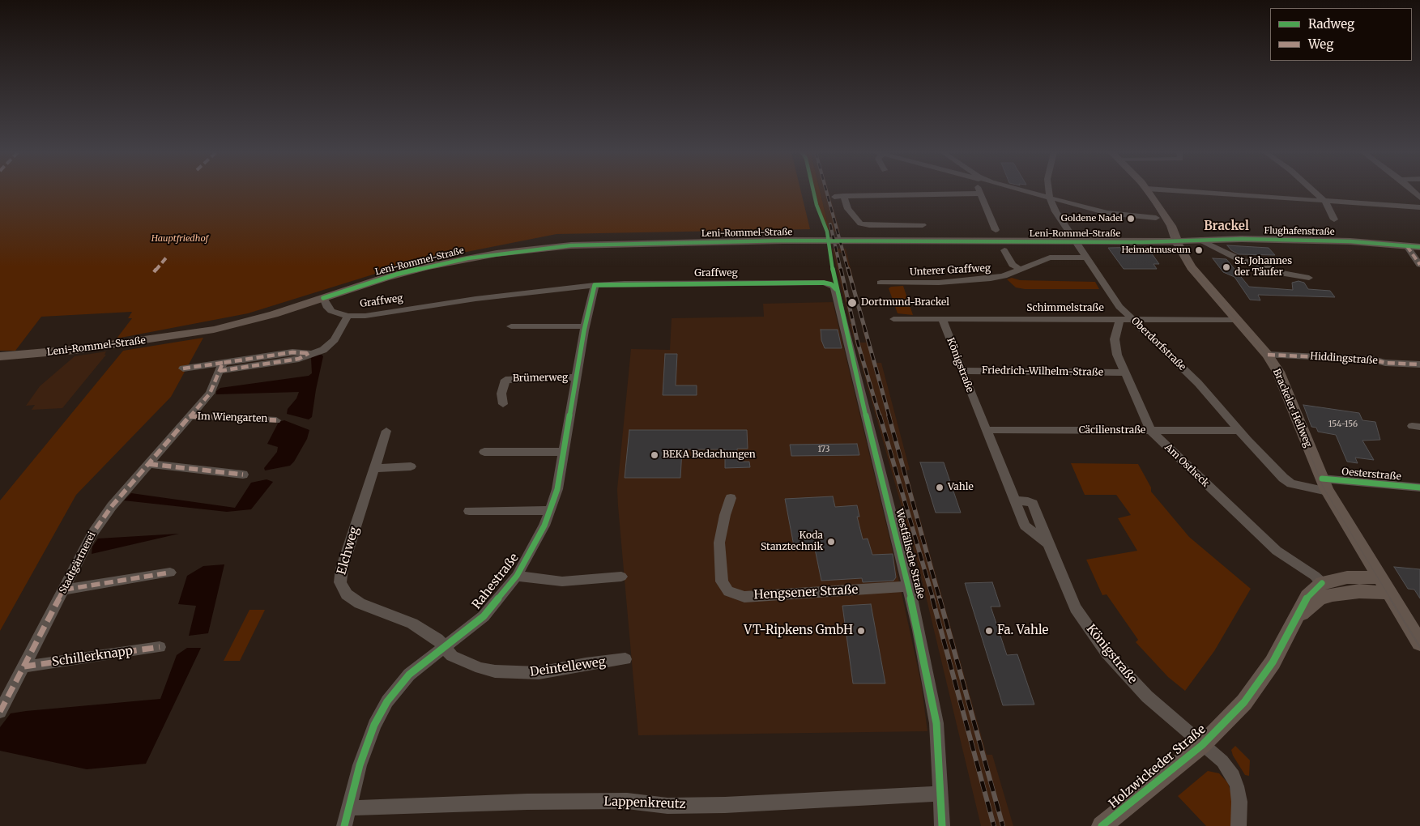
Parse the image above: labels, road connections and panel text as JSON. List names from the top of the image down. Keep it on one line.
{"streets":{"main road":["Flughafenstraße","Leni-Rommel-Straße","Brackeler Hellweg","Holzwickeder Straße"],"street":["Unterer Graffweg","Graffweg","Schimmelstraße","Oberdorfstraße","Hiddingstraße","Königstraße","Friedrich-Wilhelm-Straße","Brümerweg","Im Wiengarten","Cäcilienstraße","Am Ostheck","Oesterstraße","Elchweg","Westfälische Straße","Stadtgärtnerei","Rahestraße","Hengsener Straße","Schillerknapp","Deintelleweg","Lappenkreutz"]},"crossings":[["Flughafenstraße","Leni-Rommel-Straße"],["Flughafenstraße","Brackeler Hellweg"],["Leni-Rommel-Straße","Graffweg"],["Leni-Rommel-Straße","Oberdorfstraße"],["Leni-Rommel-Straße","Brackeler Hellweg"],["Unterer Graffweg","Oberdorfstraße"],["Graffweg","Westfälische Straße"],["Graffweg","Rahestraße"],["Schimmelstraße","Oberdorfstraße"],["Schimmelstraße","Königstraße"],["Schimmelstraße","Brackeler Hellweg"],["Schimmelstraße","Am Ostheck"],["Oberdorfstraße","Brackeler Hellweg"],["Oberdorfstraße","Cäcilienstraße"],["Oberdorfstraße","Oesterstraße"],["Hiddingstraße","Brackeler Hellweg"],["Königstraße","Friedrich-Wilhelm-Straße"],["Königstraße","Cäcilienstraße"],["Königstraße","Holzwickeder Straße"],["Friedrich-Wilhelm-Straße","Am Ostheck"],["Brümerweg","Rahestraße"],["Brackeler Hellweg","Oesterstraße"],["Brackeler Hellweg","Holzwickeder Straße"],["Im Wiengarten","Stadtgärtnerei"],["Cäcilienstraße","Am Ostheck"],["Am Ostheck","Holzwickeder Straße"],["Elchweg","Rahestraße"],["Elchweg","Deintelleweg"],["Westfälische Straße","Hengsener Straße"],["Westfälische Straße","Lappenkreutz"],["Stadtgärtnerei","Schillerknapp"],["Rahestraße","Deintelleweg"],["Rahestraße","Lappenkreutz"]],"districts":["Brackel"],"parks":["Hauptfriedhof"],"places":["Goldene Nadel","Heimatmuseum","St. Johannes der Täufer","Dortmund-Brackel","BEKA Bedachungen","Vahle","Koda Stanztechnik","VT-Ripkens GmbH","Fa. Vahle"],"house_numbers":["154-156","173"],"legend":["Radweg","Weg"]}
